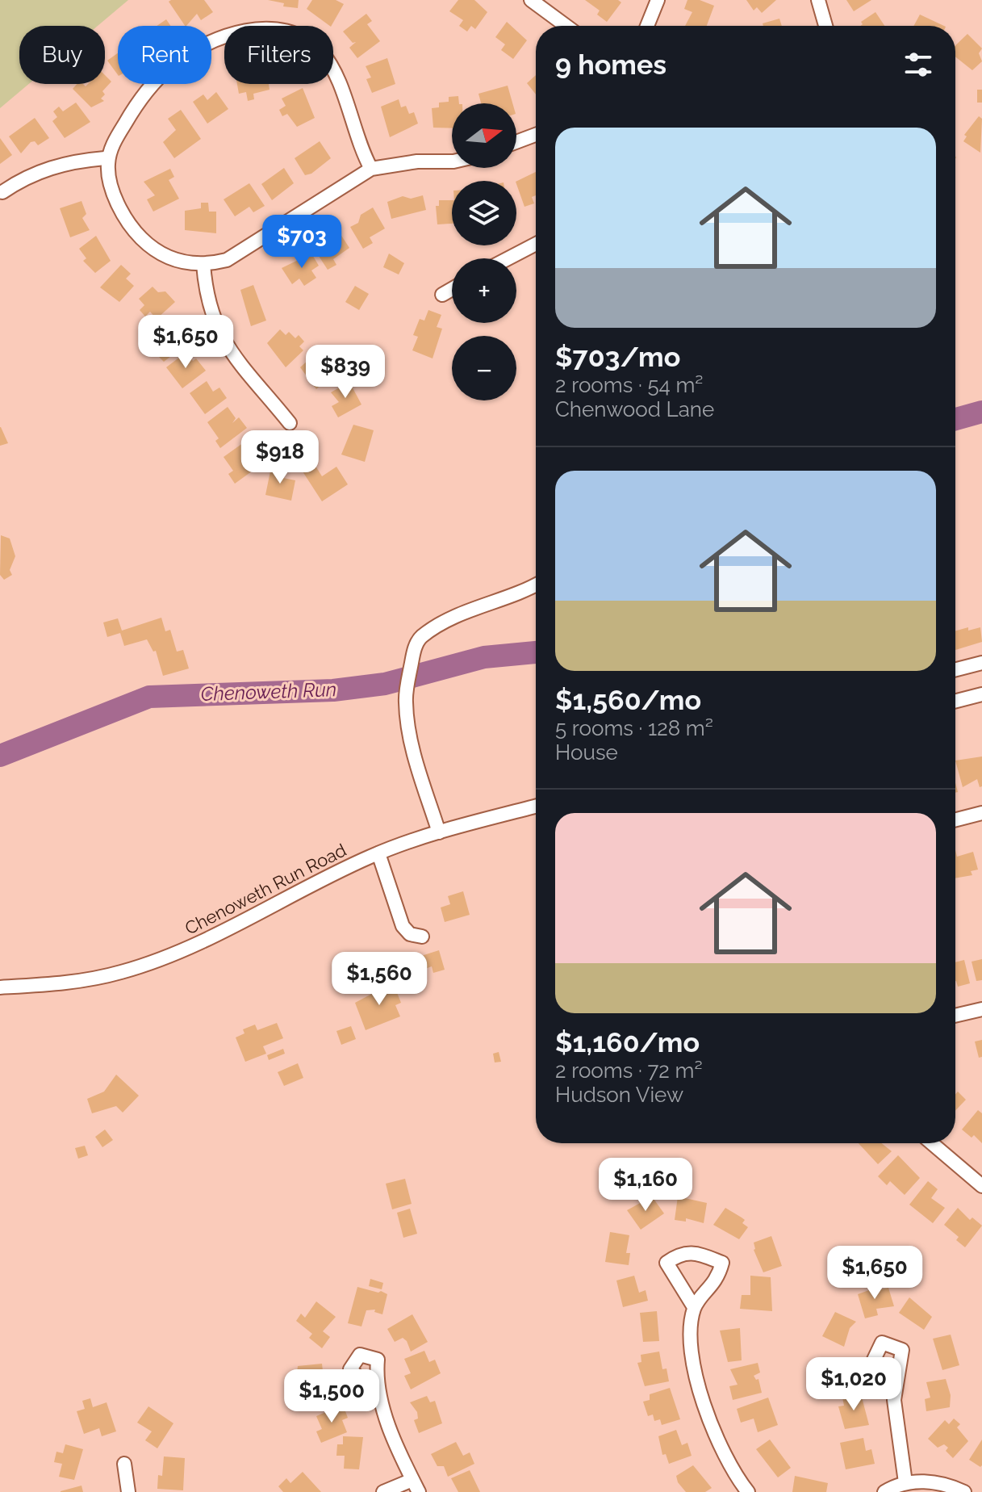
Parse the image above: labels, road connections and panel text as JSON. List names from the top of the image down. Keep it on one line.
{"streets":{"street":["Chenoweth Run Road"]},"water":["Chenoweth Run"],"north":"right","page":{"chip":["Buy","Rent","Filters"],"heading":"9 homes","map_buttons":["+","−"],"list":[{"name":"$703/mo","note":"2 rooms · 54 m² · Chenwood Lane"},{"name":"$1,560/mo","note":"5 rooms · 128 m² · House"},{"name":"$1,160/mo","note":"2 rooms · 72 m² · Hudson View"}],"price":["$703","$1,650","$839","$918","$1,560","$1,160","$1,650","$1,020","$1,500"]}}
